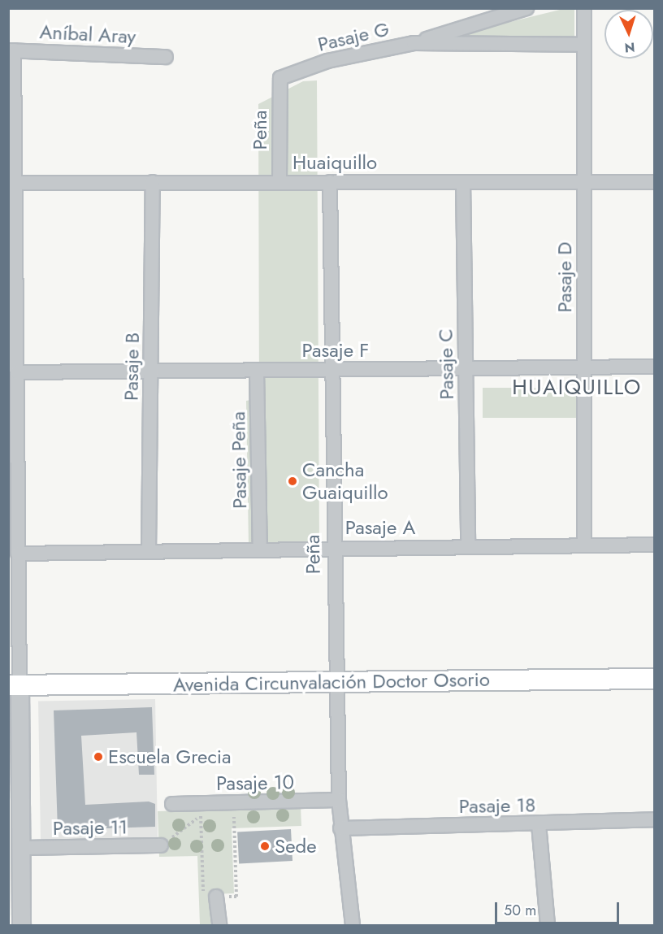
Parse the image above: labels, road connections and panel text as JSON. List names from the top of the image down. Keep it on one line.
{"streets":{"main road":["Avenida Circunvalación Doctor Osorio"],"street":["Aníbal Aray","Pasaje G","Peña","Huaiquillo","Pasaje D","Pasaje F","Pasaje C","Pasaje B","Pasaje Peña","Pasaje A","Pasaje 10","Pasaje 18","Pasaje 11"]},"crossings":[["Pasaje G","Peña"],["Pasaje G","Pasaje D"],["Peña","Huaiquillo"],["Peña","Pasaje F"],["Peña","Pasaje A"],["Peña","Avenida Circunvalación Doctor Osorio"],["Peña","Pasaje 10"],["Peña","Pasaje 18"],["Huaiquillo","Pasaje D"],["Huaiquillo","Pasaje C"],["Huaiquillo","Pasaje B"],["Pasaje D","Pasaje F"],["Pasaje D","Pasaje A"],["Pasaje F","Pasaje C"],["Pasaje F","Pasaje B"],["Pasaje F","Pasaje Peña"],["Pasaje C","Pasaje A"],["Pasaje B","Pasaje A"],["Pasaje Peña","Pasaje A"]],"districts":["HUAIQUILLO"],"places":["Cancha Guaiquillo","Escuela Grecia","Sede"],"scale_bar":"50 m","north":"bottom"}
